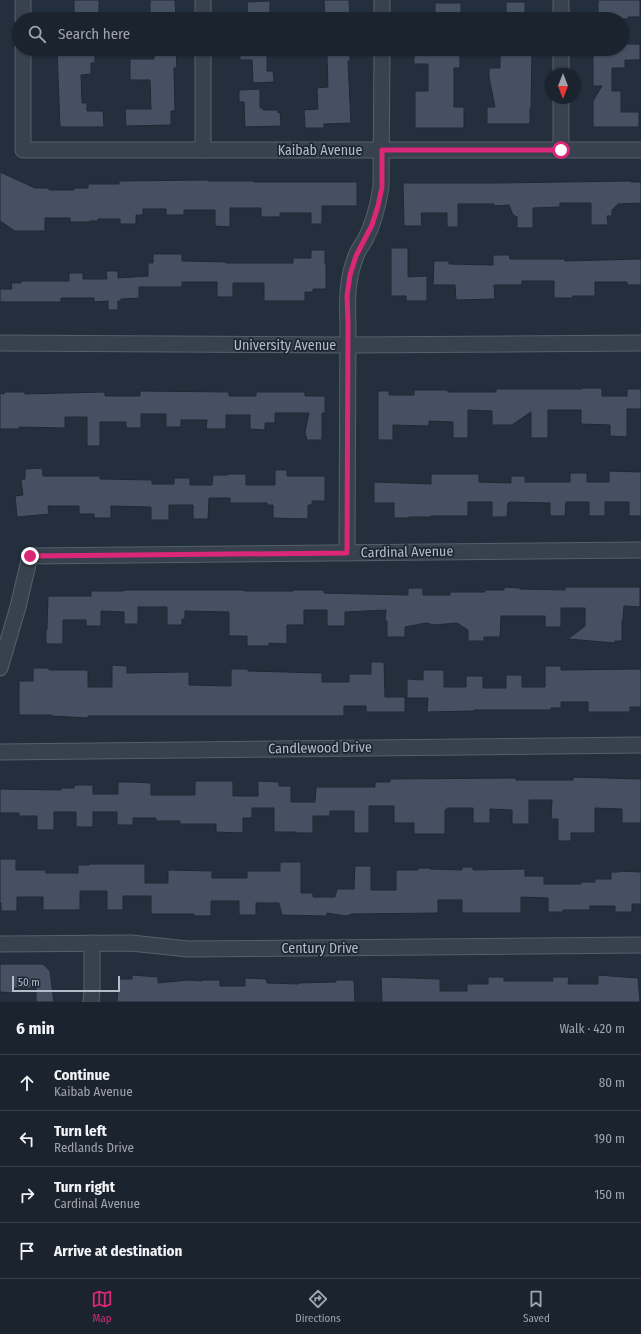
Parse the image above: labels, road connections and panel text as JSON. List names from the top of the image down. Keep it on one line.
{"streets":{"street":["Kaibab Avenue","University Avenue","Cardinal Avenue","Candlewood Drive","Century Drive"]},"scale_bar":"50 m","north":"bottom","page":{"search":"Search here","scale":"50 m","heading":["6 min","Walk · 420 m"],"list":[["Continue","Kaibab Avenue","80 m"],["Turn left","Redlands Drive","190 m"],["Turn right","Cardinal Avenue","150 m"],"Arrive at destination"],"nav":["Map","Directions","Saved"]}}
